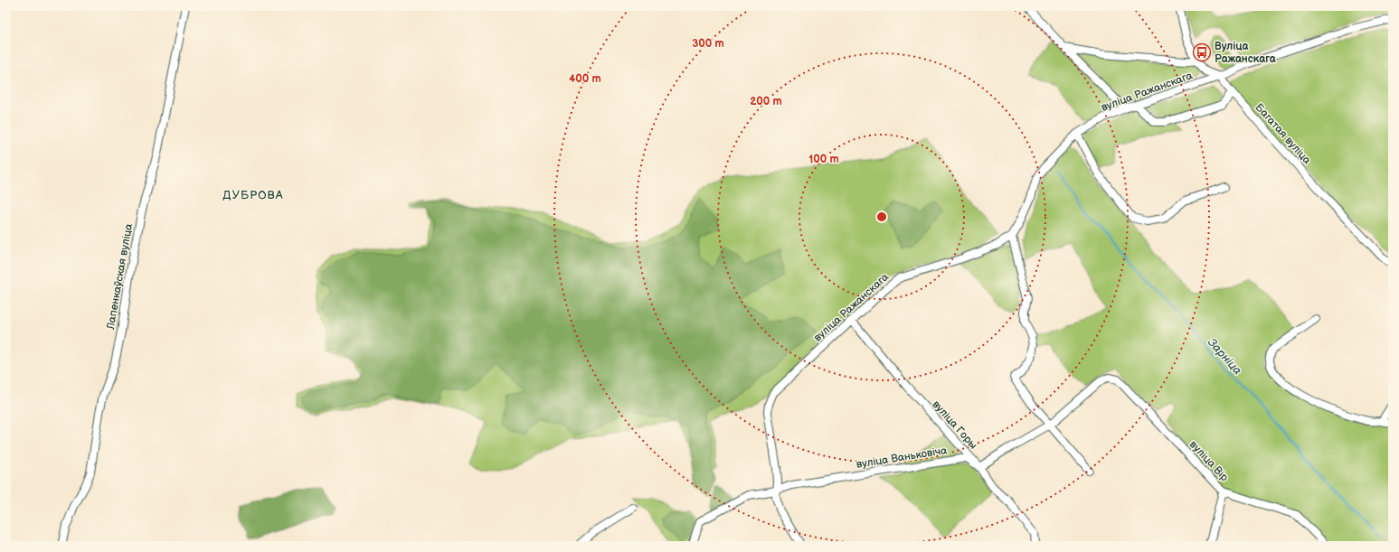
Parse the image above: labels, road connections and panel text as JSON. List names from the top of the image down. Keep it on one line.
{"streets":{"street":["вуліца Ражанскага","Багатая вуліца","Лапенкаўская вуліца","вуліца Горы","вуліца Ваньковіча","вуліца Вір"]},"crossings":[["вуліца Ражанскага","Багатая вуліца"],["вуліца Ражанскага","вуліца Горы"],["вуліца Ражанскага","вуліца Ваньковіча"],["вуліца Горы","вуліца Ваньковіча"]],"districts":["ДУБРОВА"],"water":["Зарніца"],"places":{"bus stop":["Вуліца Ражанскага"]},"rings":["300 m","400 m","200 m","100 m"]}
